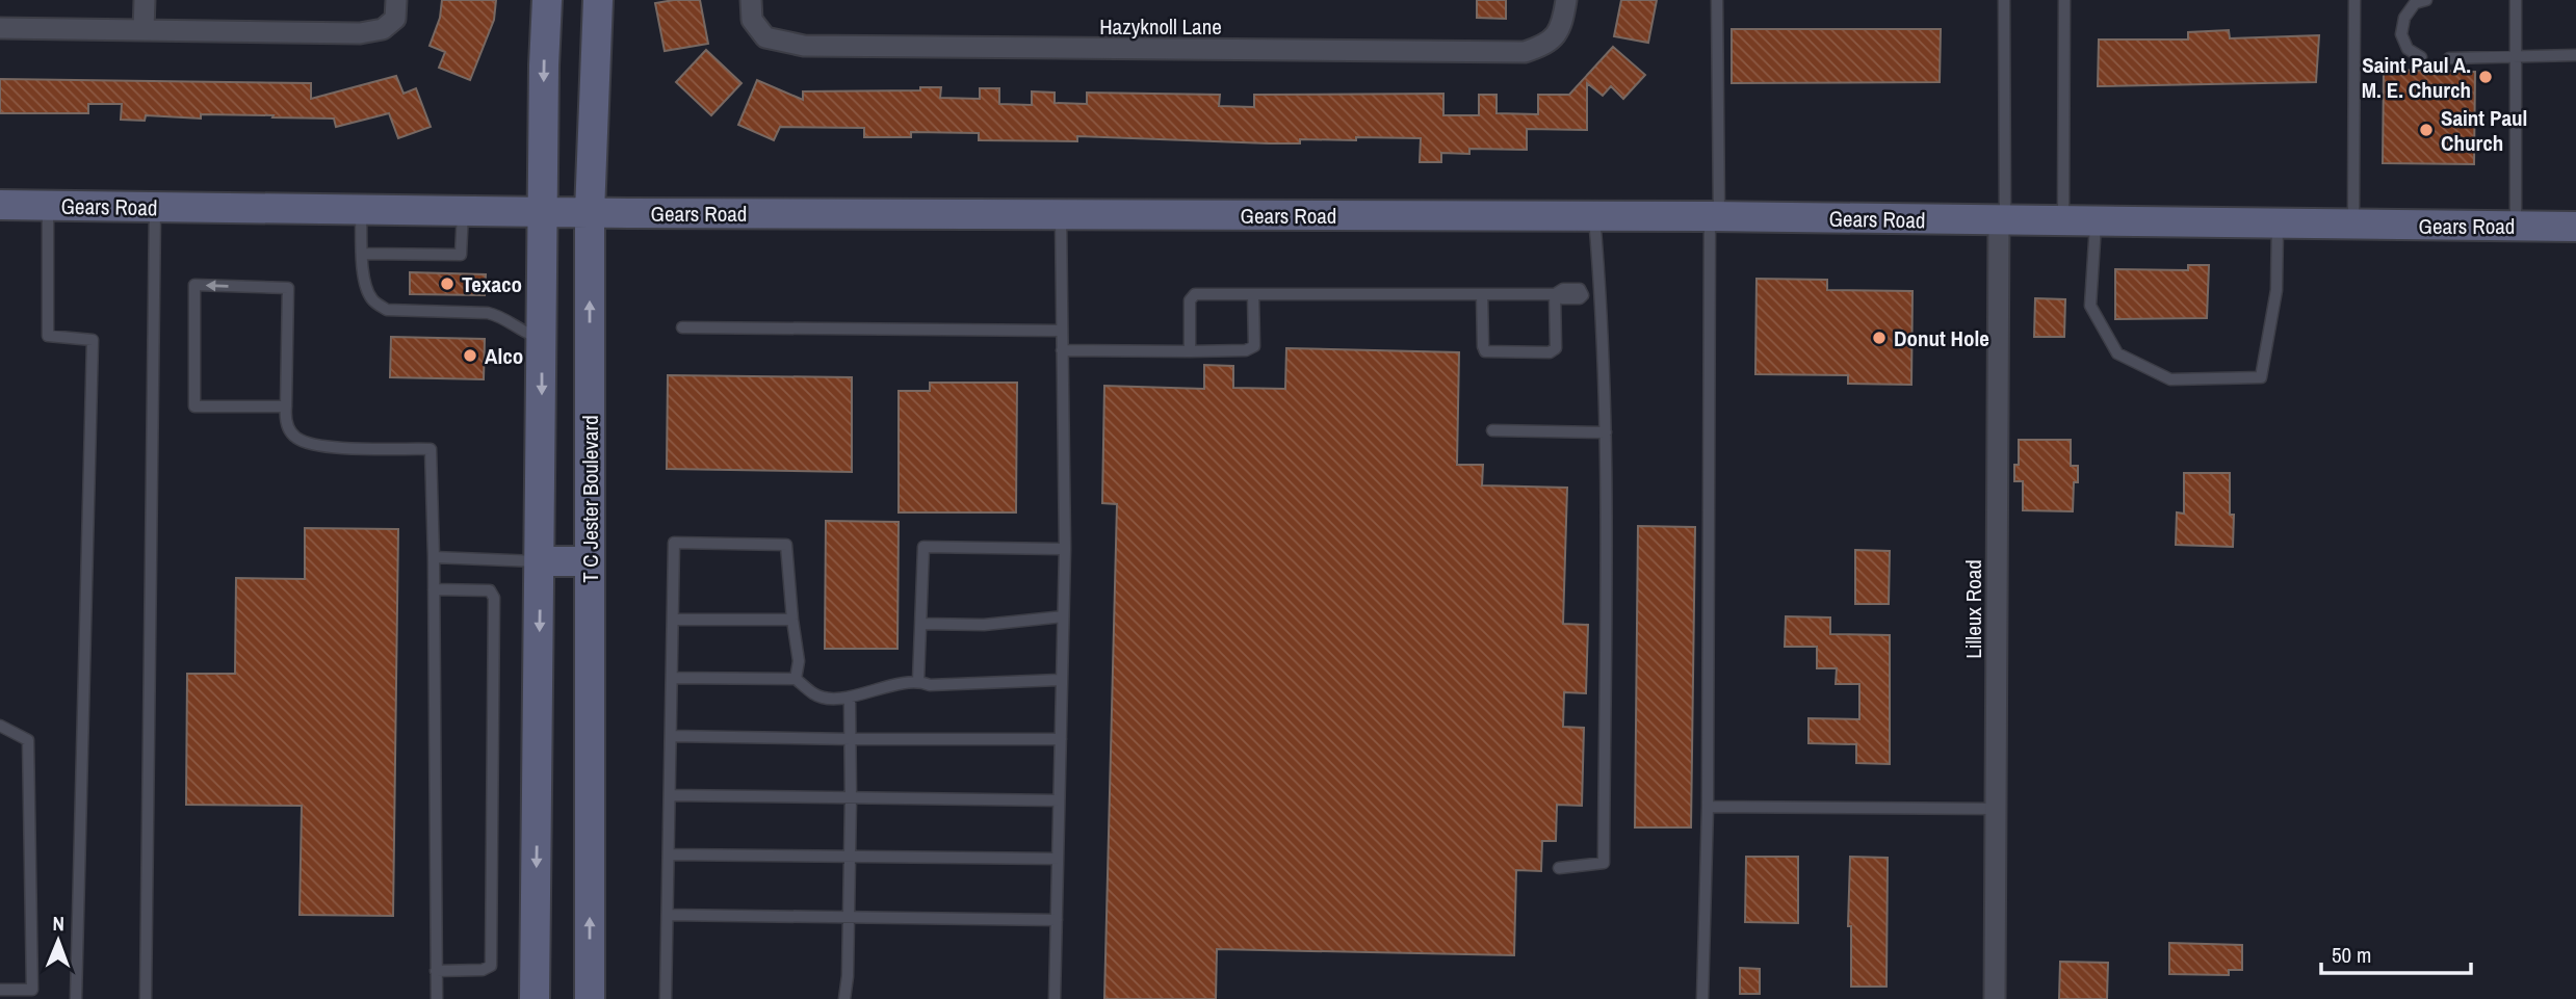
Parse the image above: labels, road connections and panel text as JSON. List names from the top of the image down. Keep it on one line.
{"streets":{"main road":["Gears Road","T C Jester Boulevard"],"street":["Hazyknoll Lane","Lilleux Road"]},"crossings":[["Gears Road","T C Jester Boulevard"],["Gears Road","Lilleux Road"]],"places":["Saint Paul A. M. E. Church","Saint Paul Church","Texaco","Donut Hole","Alco"],"scale_bar":"50 m","north":"top"}
